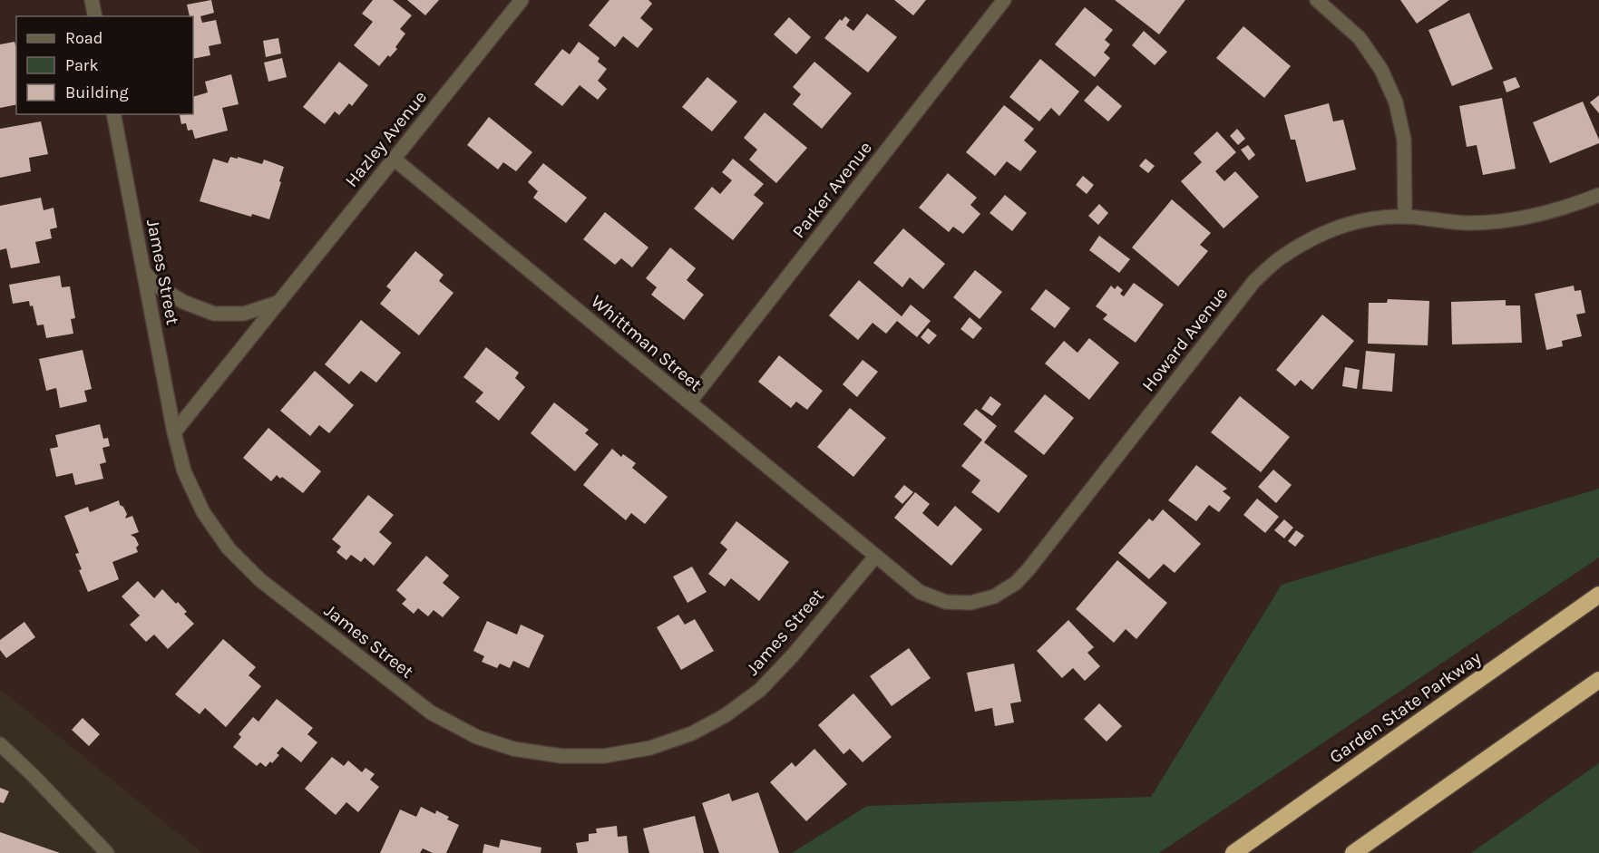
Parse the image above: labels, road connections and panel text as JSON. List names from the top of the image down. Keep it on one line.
{"streets":{"highway":["Garden State Parkway"],"street":["Hazley Avenue","Parker Avenue","James Street","Howard Avenue","Whittman Street"]},"crossings":[["Hazley Avenue","James Street"],["Hazley Avenue","Whittman Street"],["Parker Avenue","Whittman Street"],["James Street","Howard Avenue"],["James Street","Whittman Street"],["Howard Avenue","Whittman Street"]],"legend":["Road","Park","Building"]}
